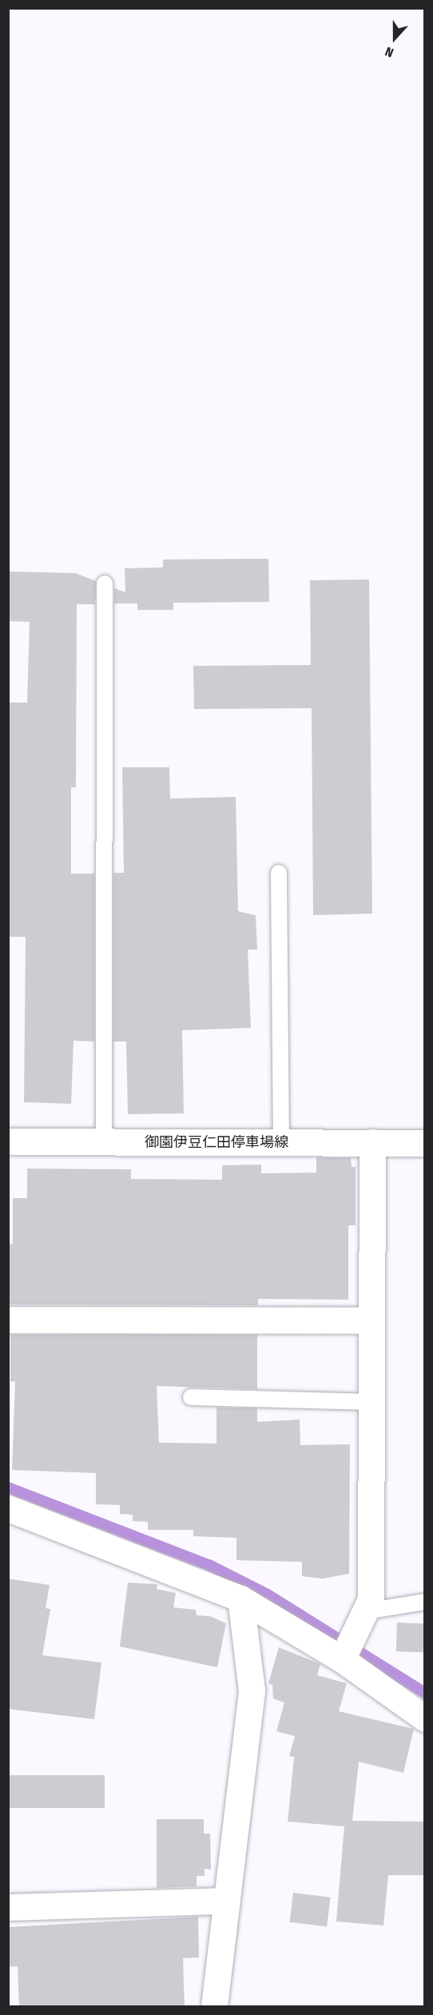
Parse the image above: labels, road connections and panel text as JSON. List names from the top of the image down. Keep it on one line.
{"streets":{"street":["御園伊豆仁田停車場線"]},"north":"bottom"}
